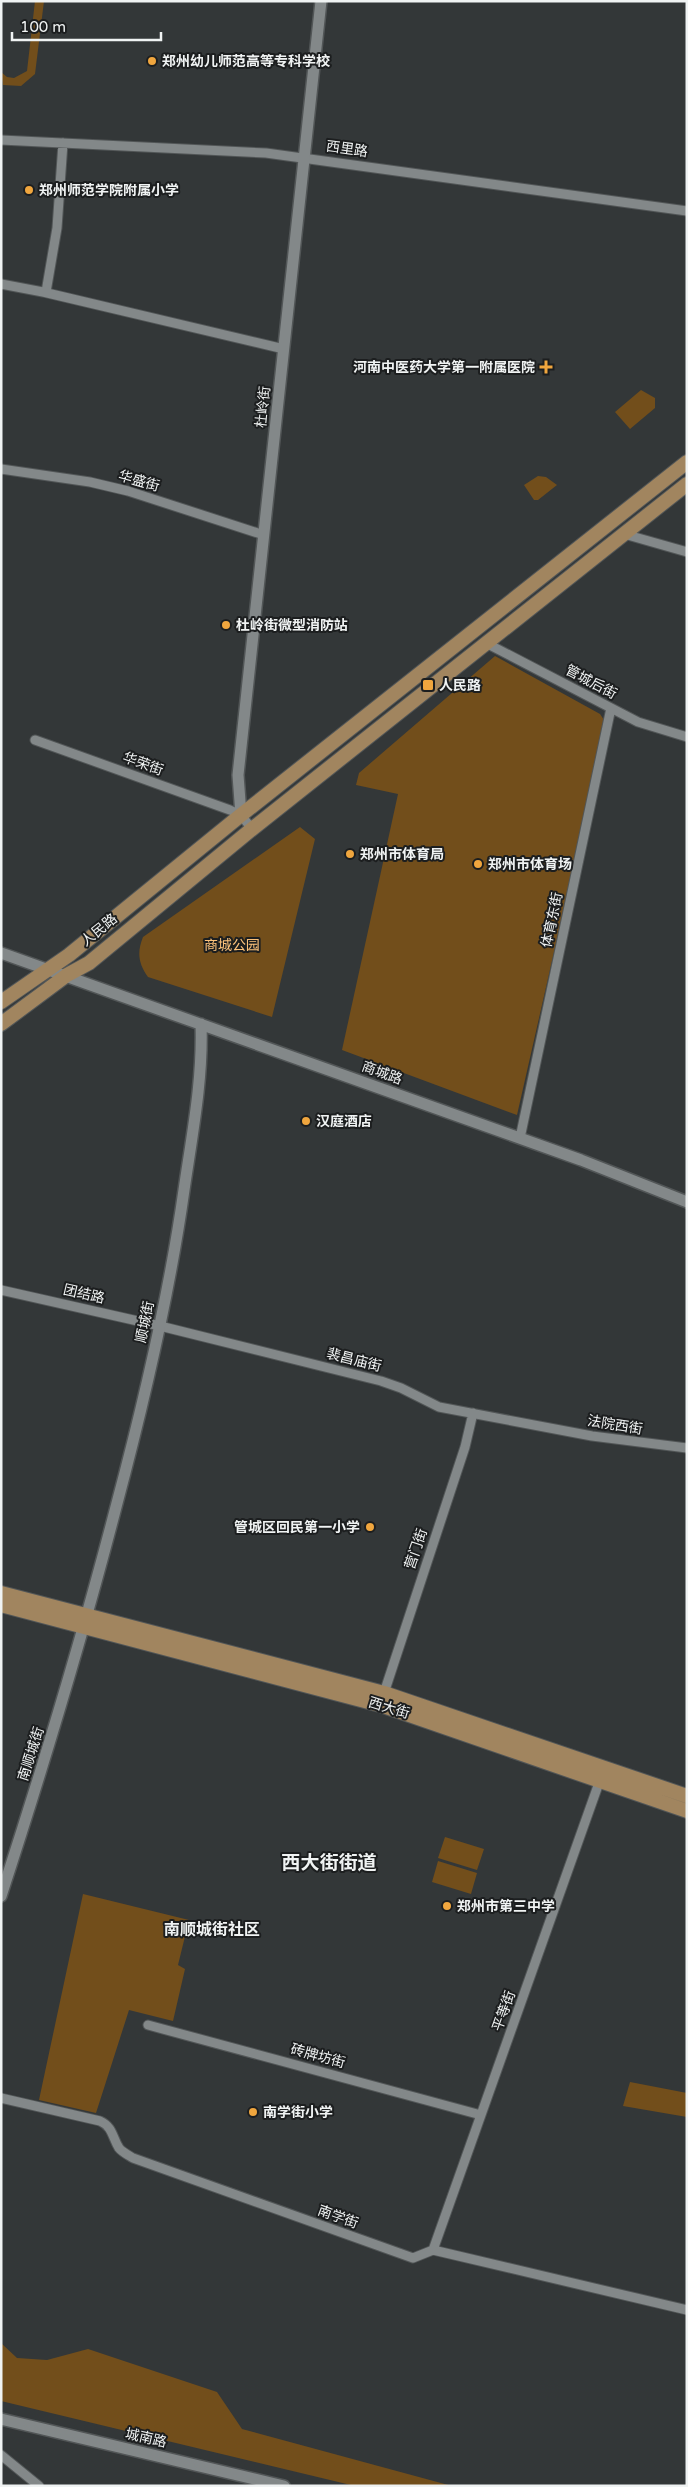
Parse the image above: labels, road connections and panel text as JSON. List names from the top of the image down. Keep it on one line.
{"streets":{"main road":["人民路","西大街"],"street":["西里路","杜岭街","华盛街","管城后街","华荣街","体育东街","商城路","团结路","顺城街","裴昌庙街","法院西街","营门街","南顺城街","平等街","砖牌坊街","南学街","城南路"]},"crossings":[["西里路","杜岭街"],["杜岭街","华盛街"],["杜岭街","华荣街"],["杜岭街","人民路"],["管城后街","体育东街"],["管城后街","人民路"],["华荣街","人民路"],["体育东街","商城路"],["人民路","商城路"],["商城路","顺城街"],["团结路","顺城街"],["团结路","裴昌庙街"],["顺城街","裴昌庙街"],["顺城街","西大街"],["顺城街","南顺城街"],["裴昌庙街","法院西街"],["裴昌庙街","营门街"],["营门街","西大街"],["西大街","南顺城街"],["西大街","平等街"],["平等街","砖牌坊街"],["平等街","南学街"]],"districts":["西大街街道","南顺城街社区"],"parks":["商城公园"],"places":{"other":["郑州幼儿师范高等专科学校","郑州师范学院附属小学","杜岭街微型消防站","郑州市体育局","郑州市体育场","汉庭酒店","管城区回民第一小学","郑州市第三中学","南学街小学"],"health":["河南中医药大学第一附属医院"],"transit":["人民路"]},"scale_bar":"100 m"}
